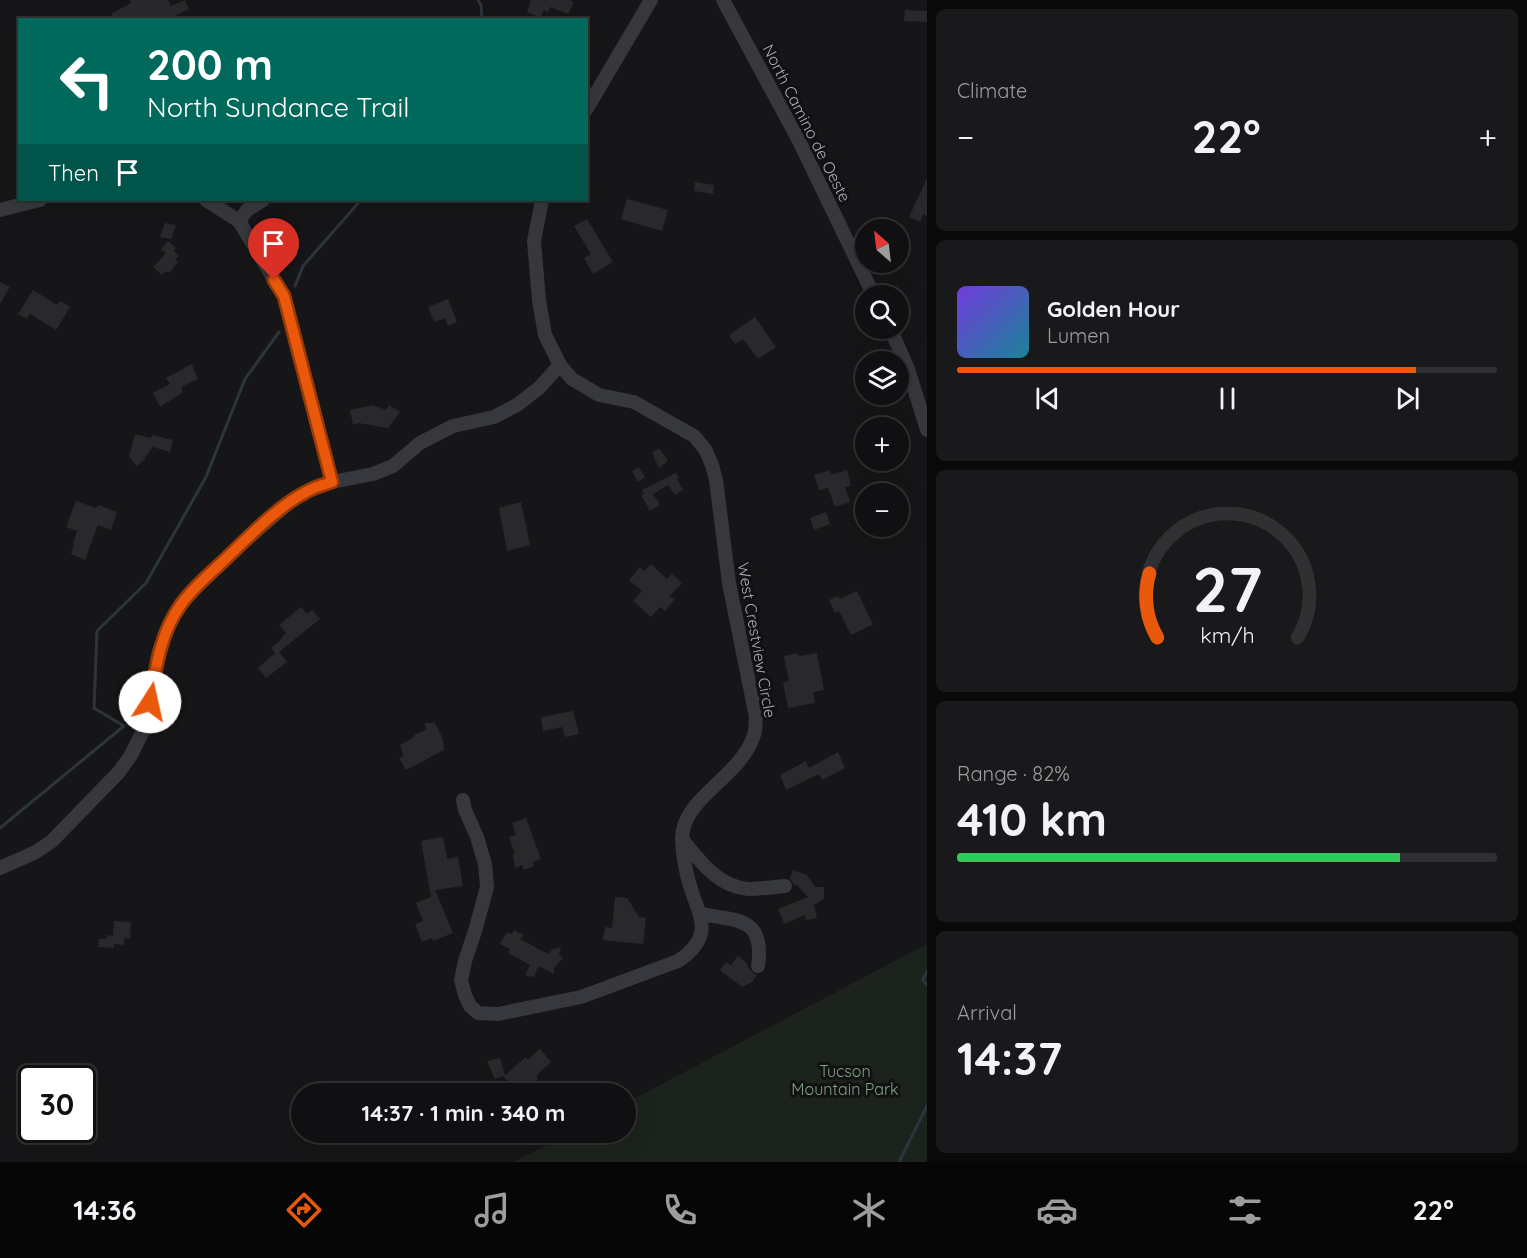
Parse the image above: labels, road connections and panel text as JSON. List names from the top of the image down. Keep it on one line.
{"streets":{"street":["North Camino de Oeste","West Crestview Circle"]},"parks":["Tucson Mountain Park"],"north":"top left","page":{"tile":["Climate",["Range · 82%","410 km"],["Arrival","14:37"]],"turn":["200 m","North Sundance Trail"],"heat":["−","22°","+"],"then":"Then","map_buttons":["+","−"],"song":["Golden Hour","Lumen"],"limit":"30","trip":"14:37 · 1 min · 340 m","tabs":["14:36","22°"],"gauge":["27","km/h"]}}
